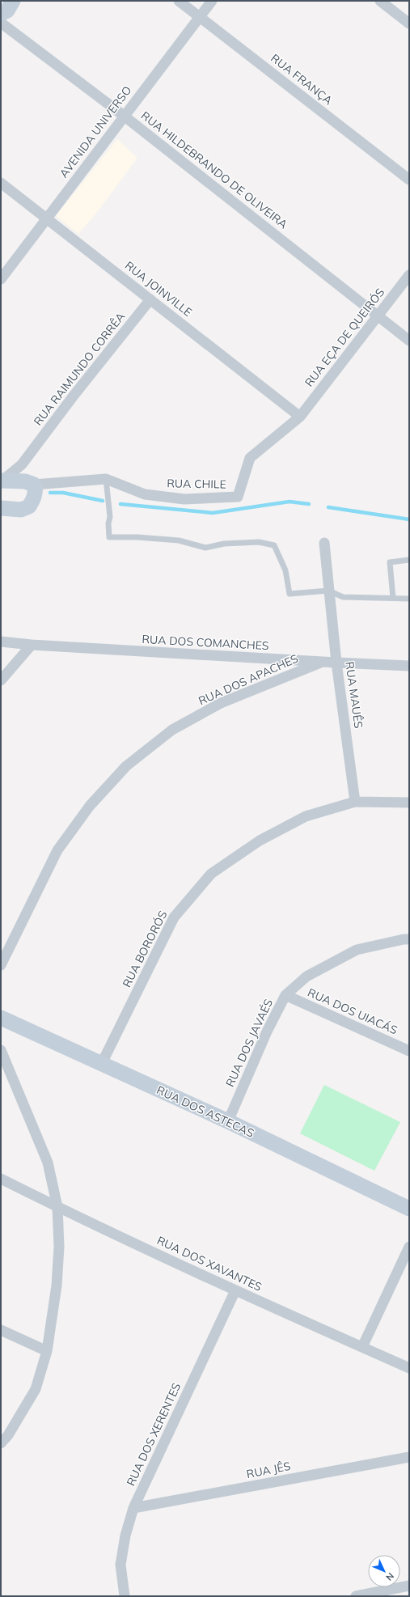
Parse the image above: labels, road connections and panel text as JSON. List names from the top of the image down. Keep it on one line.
{"streets":{"street":["RUA FRANÇA","AVENIDA UNIVERSO","RUA HILDEBRANDO DE OLIVEIRA","RUA JOINVILLE","RUA EÇA DE QUEIRÓS","RUA RAIMUNDO CORRÊA","RUA CHILE","RUA DOS COMANCHES","RUA DOS APACHES","RUA MAUÊS","RUA BORORÓS","RUA DOS UIACÁS","RUA DOS JAVAÉS","RUA DOS ASTECAS","RUA DOS XAVANTES","RUA DOS XERENTES","RUA JÊS"]},"crossings":[["RUA FRANÇA","AVENIDA UNIVERSO"],["AVENIDA UNIVERSO","RUA HILDEBRANDO DE OLIVEIRA"],["AVENIDA UNIVERSO","RUA JOINVILLE"],["RUA HILDEBRANDO DE OLIVEIRA","RUA EÇA DE QUEIRÓS"],["RUA JOINVILLE","RUA EÇA DE QUEIRÓS"],["RUA JOINVILLE","RUA RAIMUNDO CORRÊA"],["RUA JOINVILLE","RUA CHILE"],["RUA EÇA DE QUEIRÓS","RUA CHILE"],["RUA RAIMUNDO CORRÊA","RUA CHILE"],["RUA DOS COMANCHES","RUA DOS APACHES"],["RUA DOS COMANCHES","RUA MAUÊS"],["RUA MAUÊS","RUA BORORÓS"],["RUA BORORÓS","RUA DOS ASTECAS"],["RUA DOS UIACÁS","RUA DOS JAVAÉS"],["RUA DOS JAVAÉS","RUA DOS ASTECAS"],["RUA DOS XAVANTES","RUA DOS XERENTES"],["RUA DOS XERENTES","RUA JÊS"]],"north":"bottom right"}
